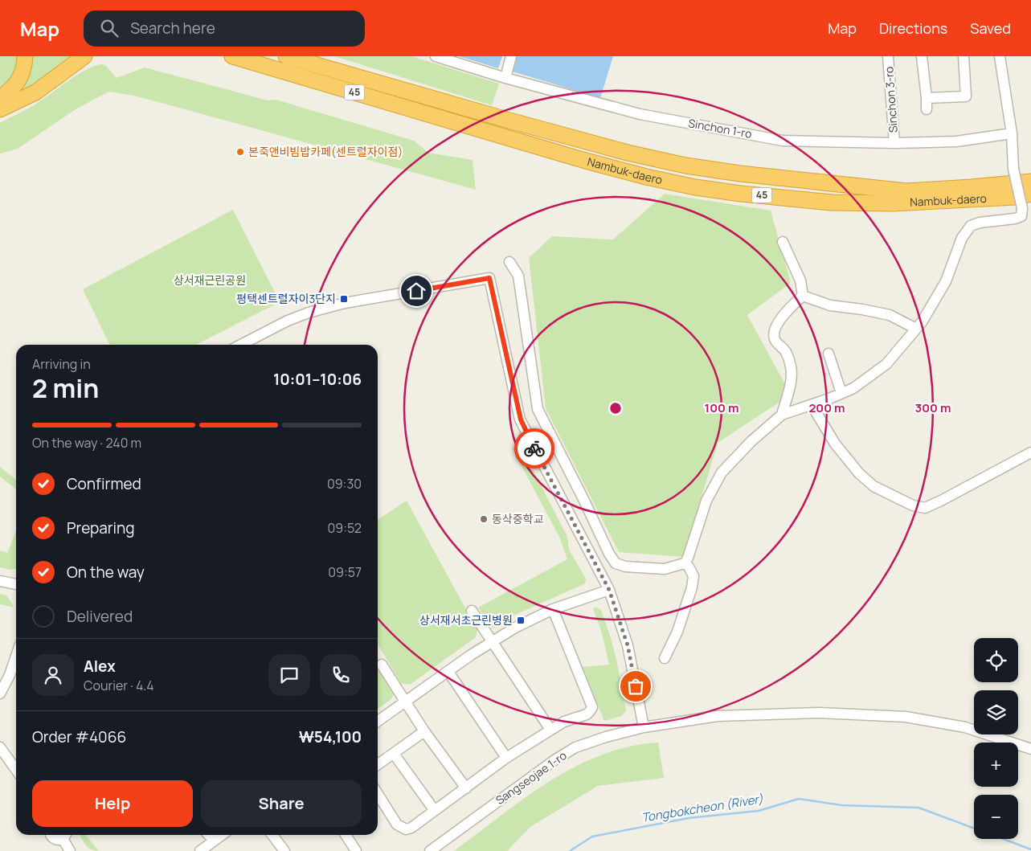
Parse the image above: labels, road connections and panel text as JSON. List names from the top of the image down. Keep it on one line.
{"streets":{"highway":["45","Nambuk-daero"],"street":["Sinchon 3-ro","Sinchon 1-ro","Sangseojae 1-ro"]},"crossings":[["Sinchon 3-ro","Sinchon 1-ro"]],"water":["Tongbokcheon (River)"],"parks":["상서재근린공원"],"places":{"other":["본죽앤비빔밥카페(센트럴자이점)","동삭중학교"],"transit":["평택센트럴자이3단지","상서재서초근린병원"]},"page":{"header":"Map","search":"Search here","nav":["Map","Directions","Saved"],"heading":["2 min","Arriving in","10:01–10:06"],"panel":["Alex","Courier · 4.4","Order #4066","₩54,100"],"bar":"On the way · 240 m","list":[["Confirmed","09:30"],["Preparing","09:52"],["On the way","09:57"],"Delivered"],"map_buttons":["+","−"],"buttons":["Help","Share"]},"rings":["100 m","200 m","300 m"]}
